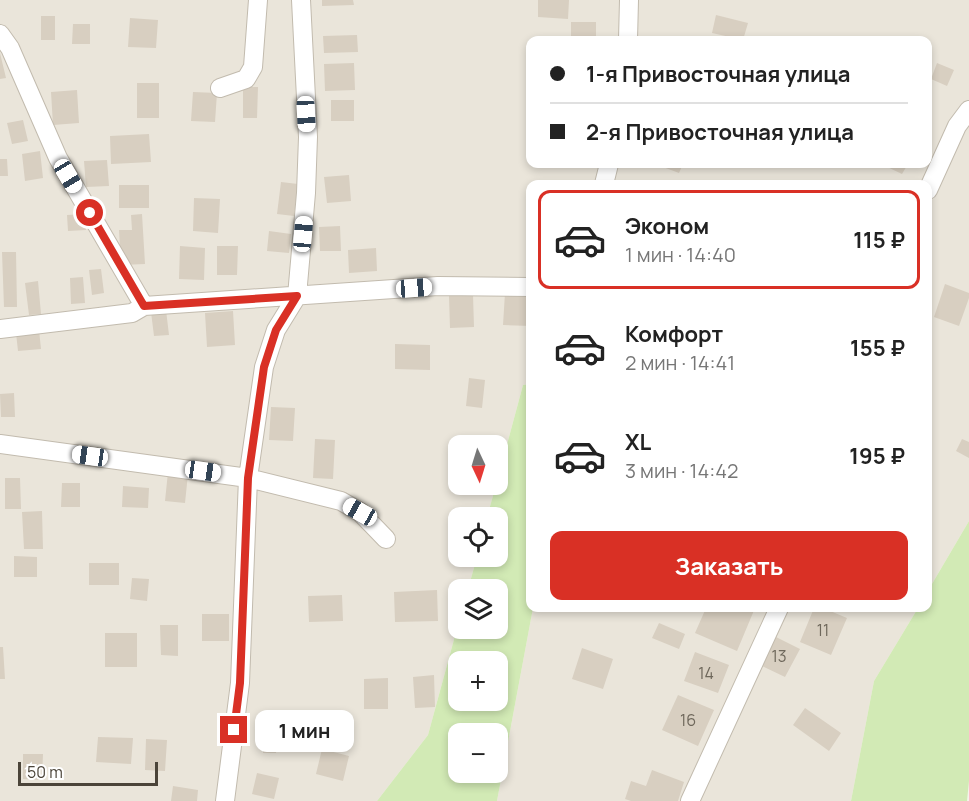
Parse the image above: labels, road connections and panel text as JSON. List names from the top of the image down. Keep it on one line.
{"house_numbers":["11","13","14","16"],"scale_bar":"50 m","north":"bottom","page":{"banner":["1-я Привосточная улица","2-я Привосточная улица"],"list":[{"name":"Эконом","note":"1 мин · 14:40","value":"115 ₽"},{"name":"Комфорт","note":"2 мин · 14:41","value":"155 ₽"},{"name":"XL","note":"3 мин · 14:42","value":"195 ₽"}],"map_buttons":["+","−"],"buttons":"Заказать","bubble":"1 мин","scale":"50 m"}}
